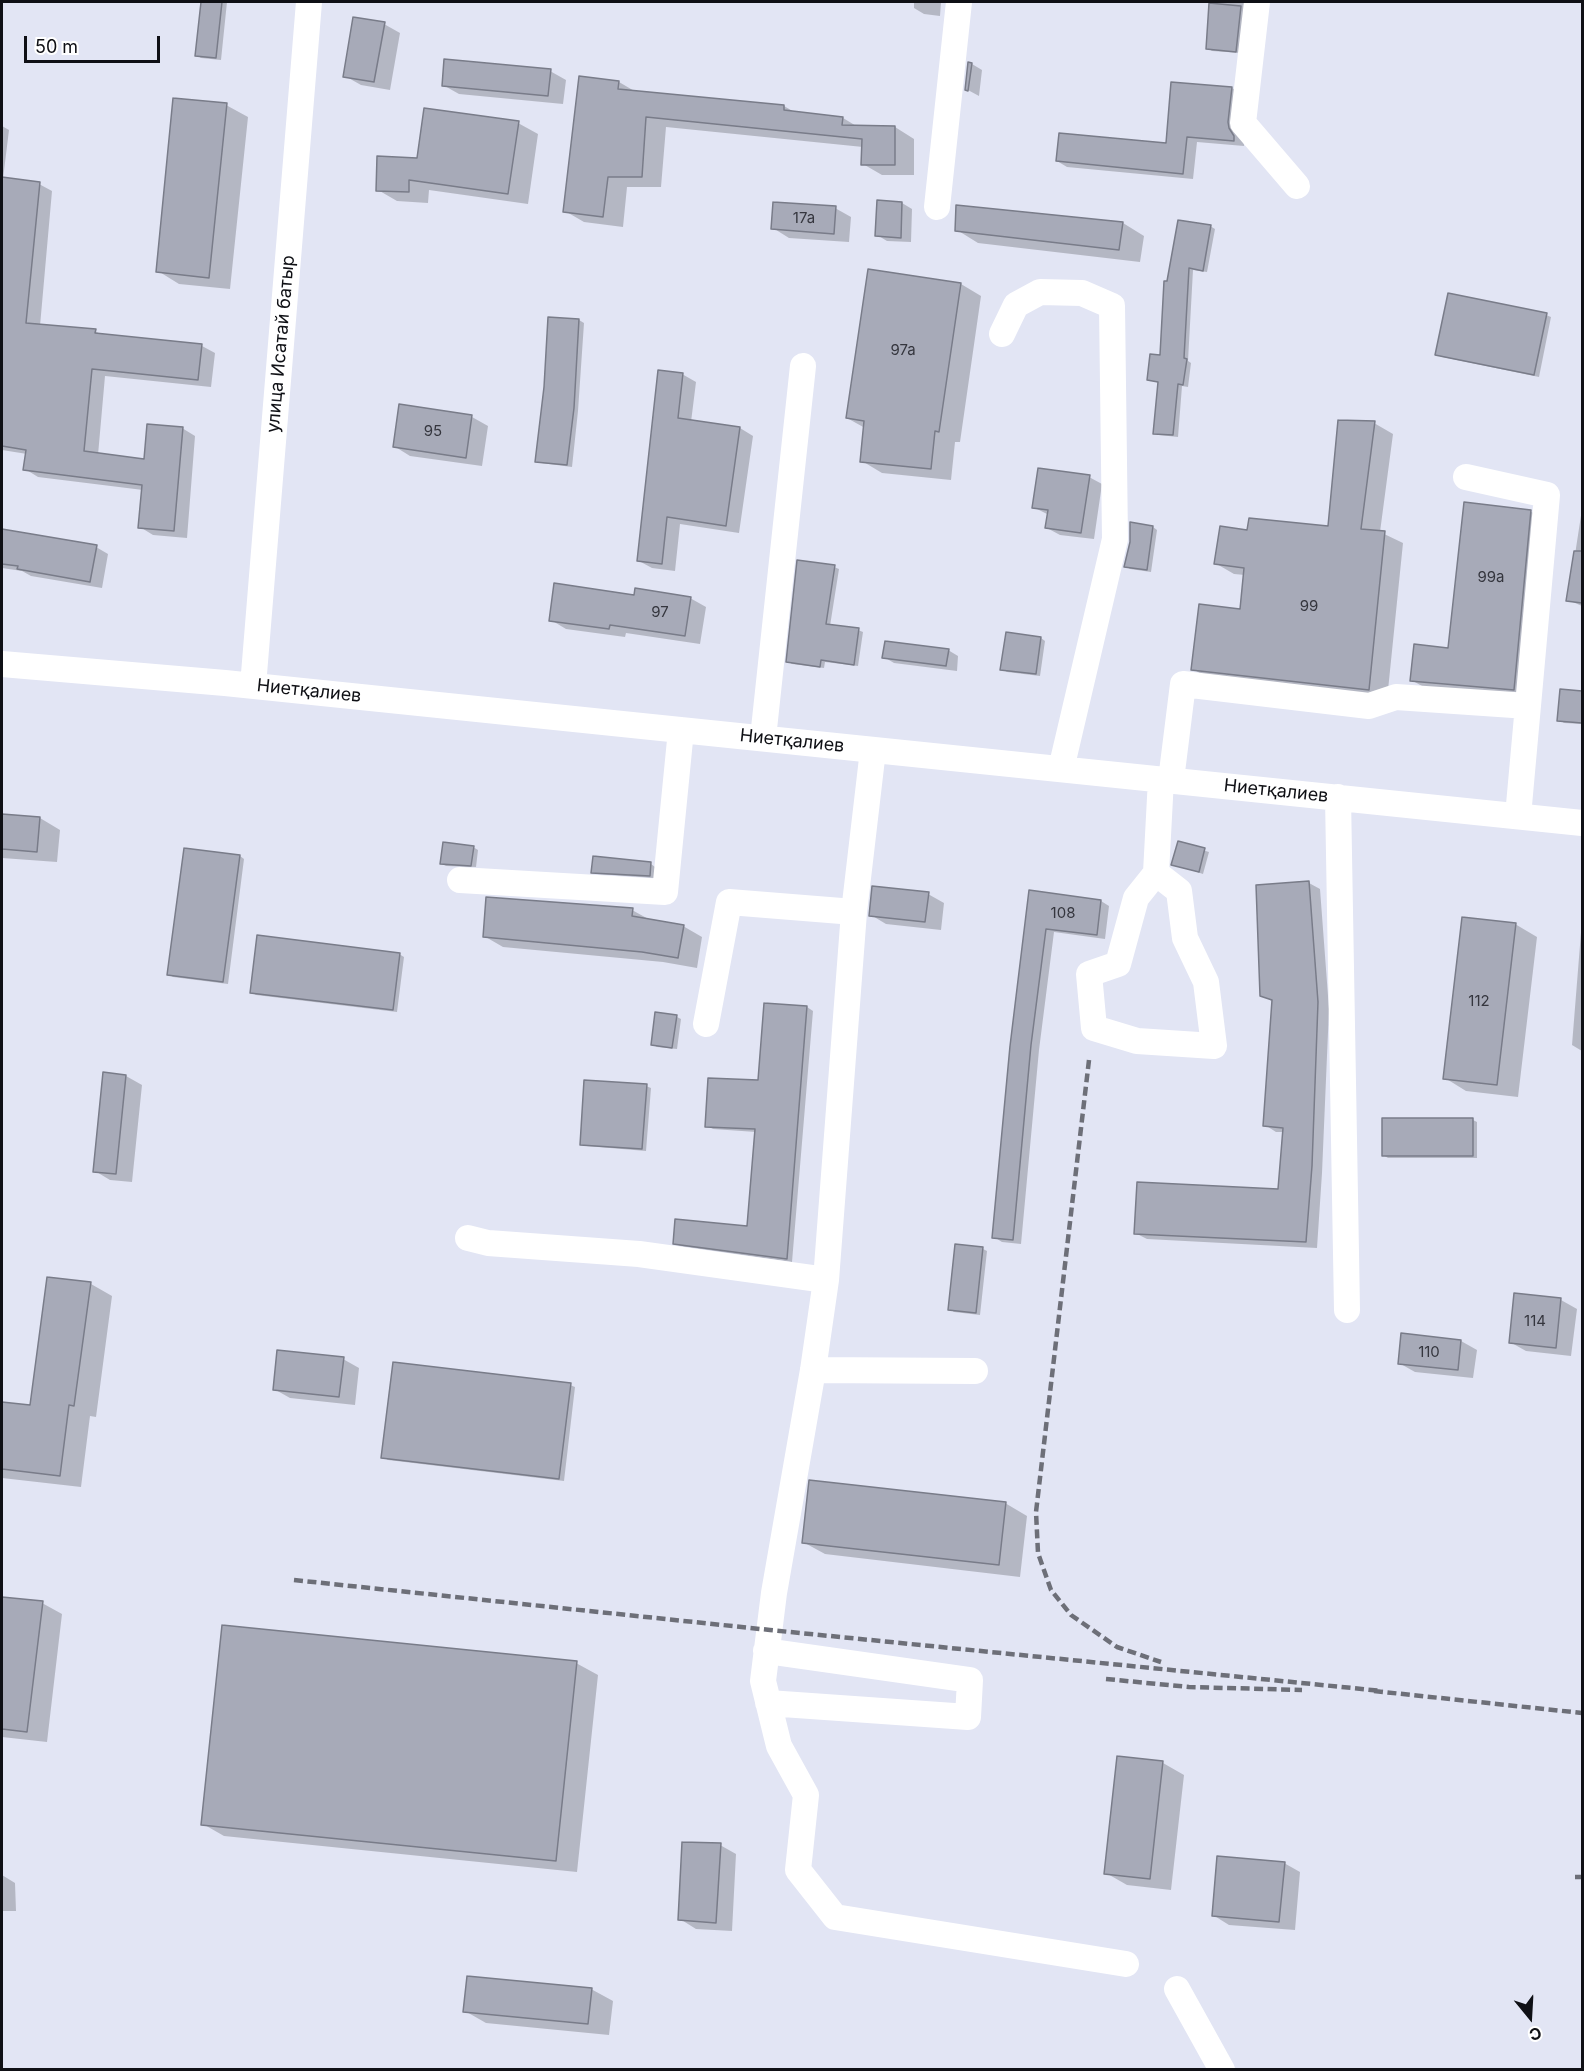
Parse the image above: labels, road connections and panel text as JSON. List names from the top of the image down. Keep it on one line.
{"streets":{"street":["улица Исатай батыр","Ниетқалиев"]},"crossings":[["улица Исатай батыр","Ниетқалиев"]],"house_numbers":["17а","97а","95","99а","99","97","108","112","114","110"],"scale_bar":"50 m","north":"bottom"}
